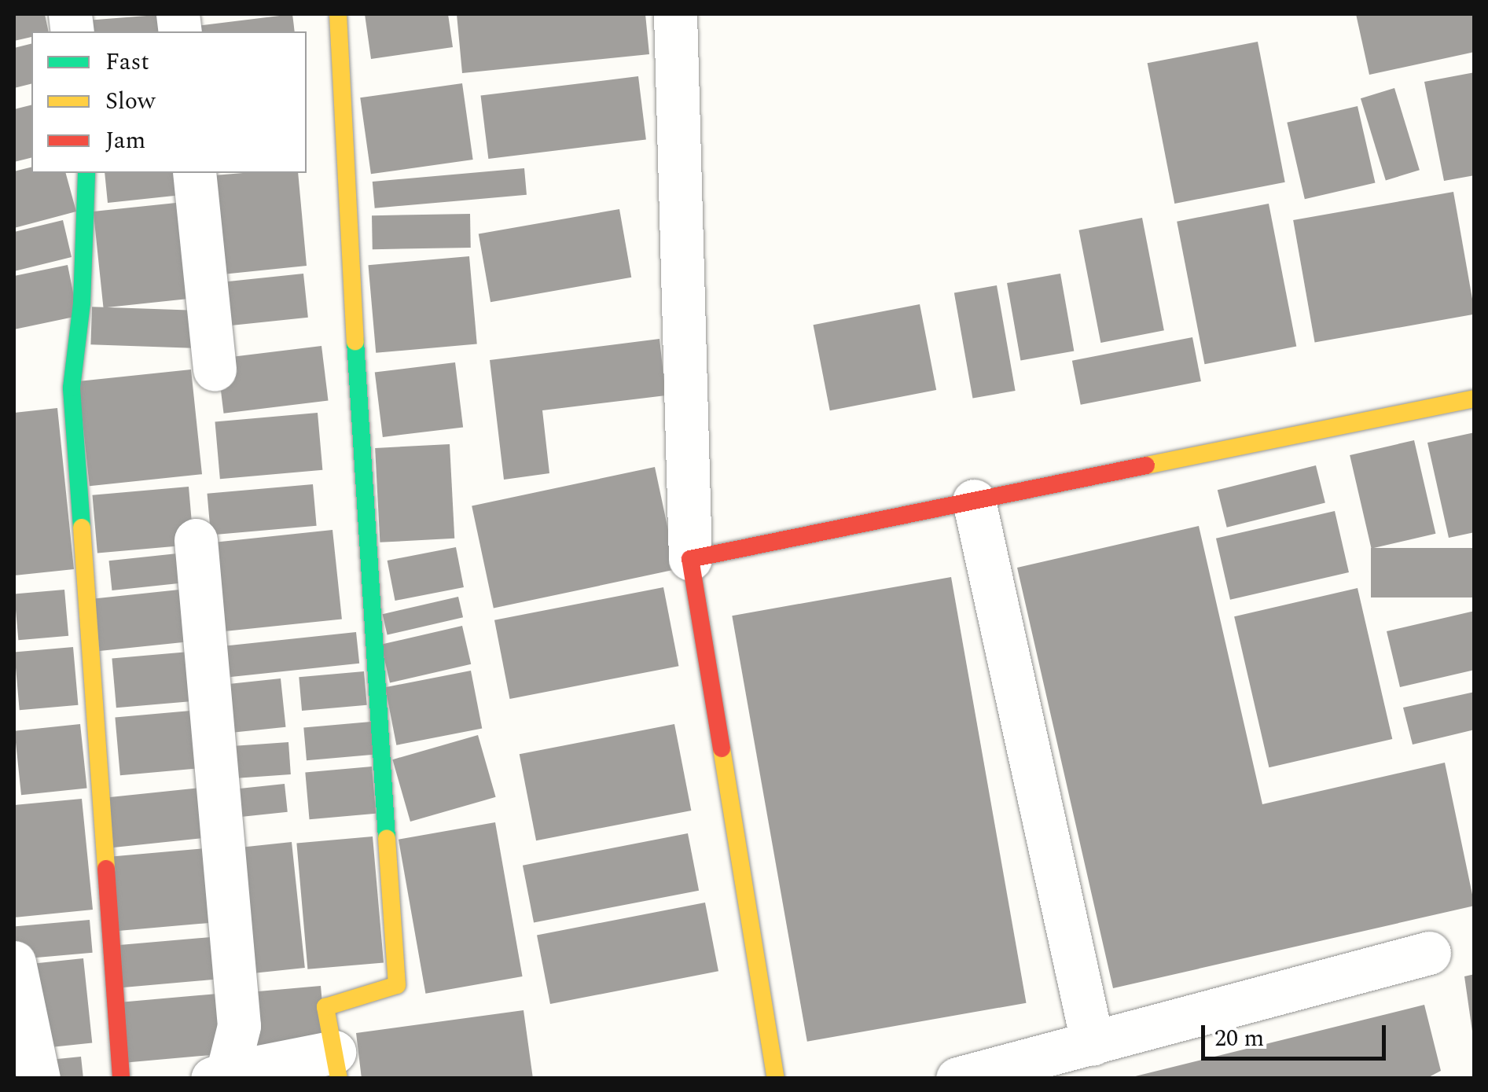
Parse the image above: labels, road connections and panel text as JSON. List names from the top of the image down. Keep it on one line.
{"legend":["Fast","Slow","Jam"],"scale_bar":"20 m"}
